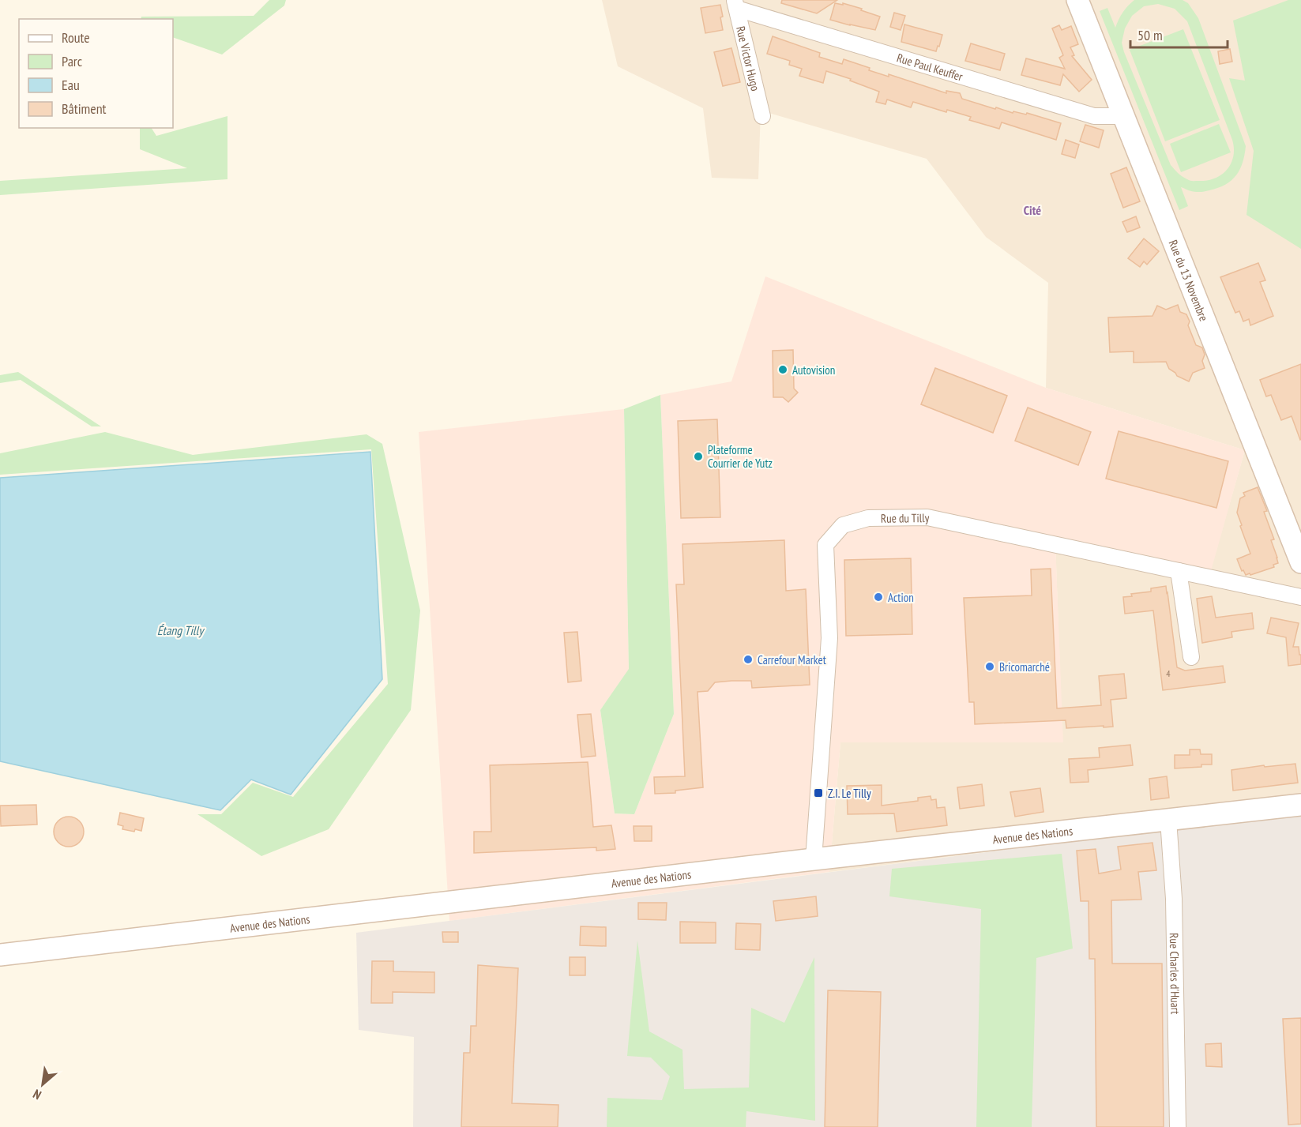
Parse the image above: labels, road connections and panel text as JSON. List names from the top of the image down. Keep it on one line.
{"streets":{"main road":["Rue du 13 Novembre","Avenue des Nations"],"street":["Rue Victor Hugo","Rue Paul Keuffer","Rue du Tilly","Rue Charles d'Huart"]},"crossings":[["Rue Victor Hugo","Rue Paul Keuffer"],["Rue Paul Keuffer","Rue du 13 Novembre"],["Rue du Tilly","Avenue des Nations"],["Avenue des Nations","Rue Charles d'Huart"]],"districts":["Cité"],"water":["Étang Tilly"],"places":{"other":["Autovision","Plateforme Courrier de Yutz","Action","Carrefour Market","Bricomarché"],"transit":["Z.I. Le Tilly"]},"house_numbers":["4"],"legend":["Route","Parc","Eau","Bâtiment"],"scale_bar":"50 m","north":"bottom left"}
